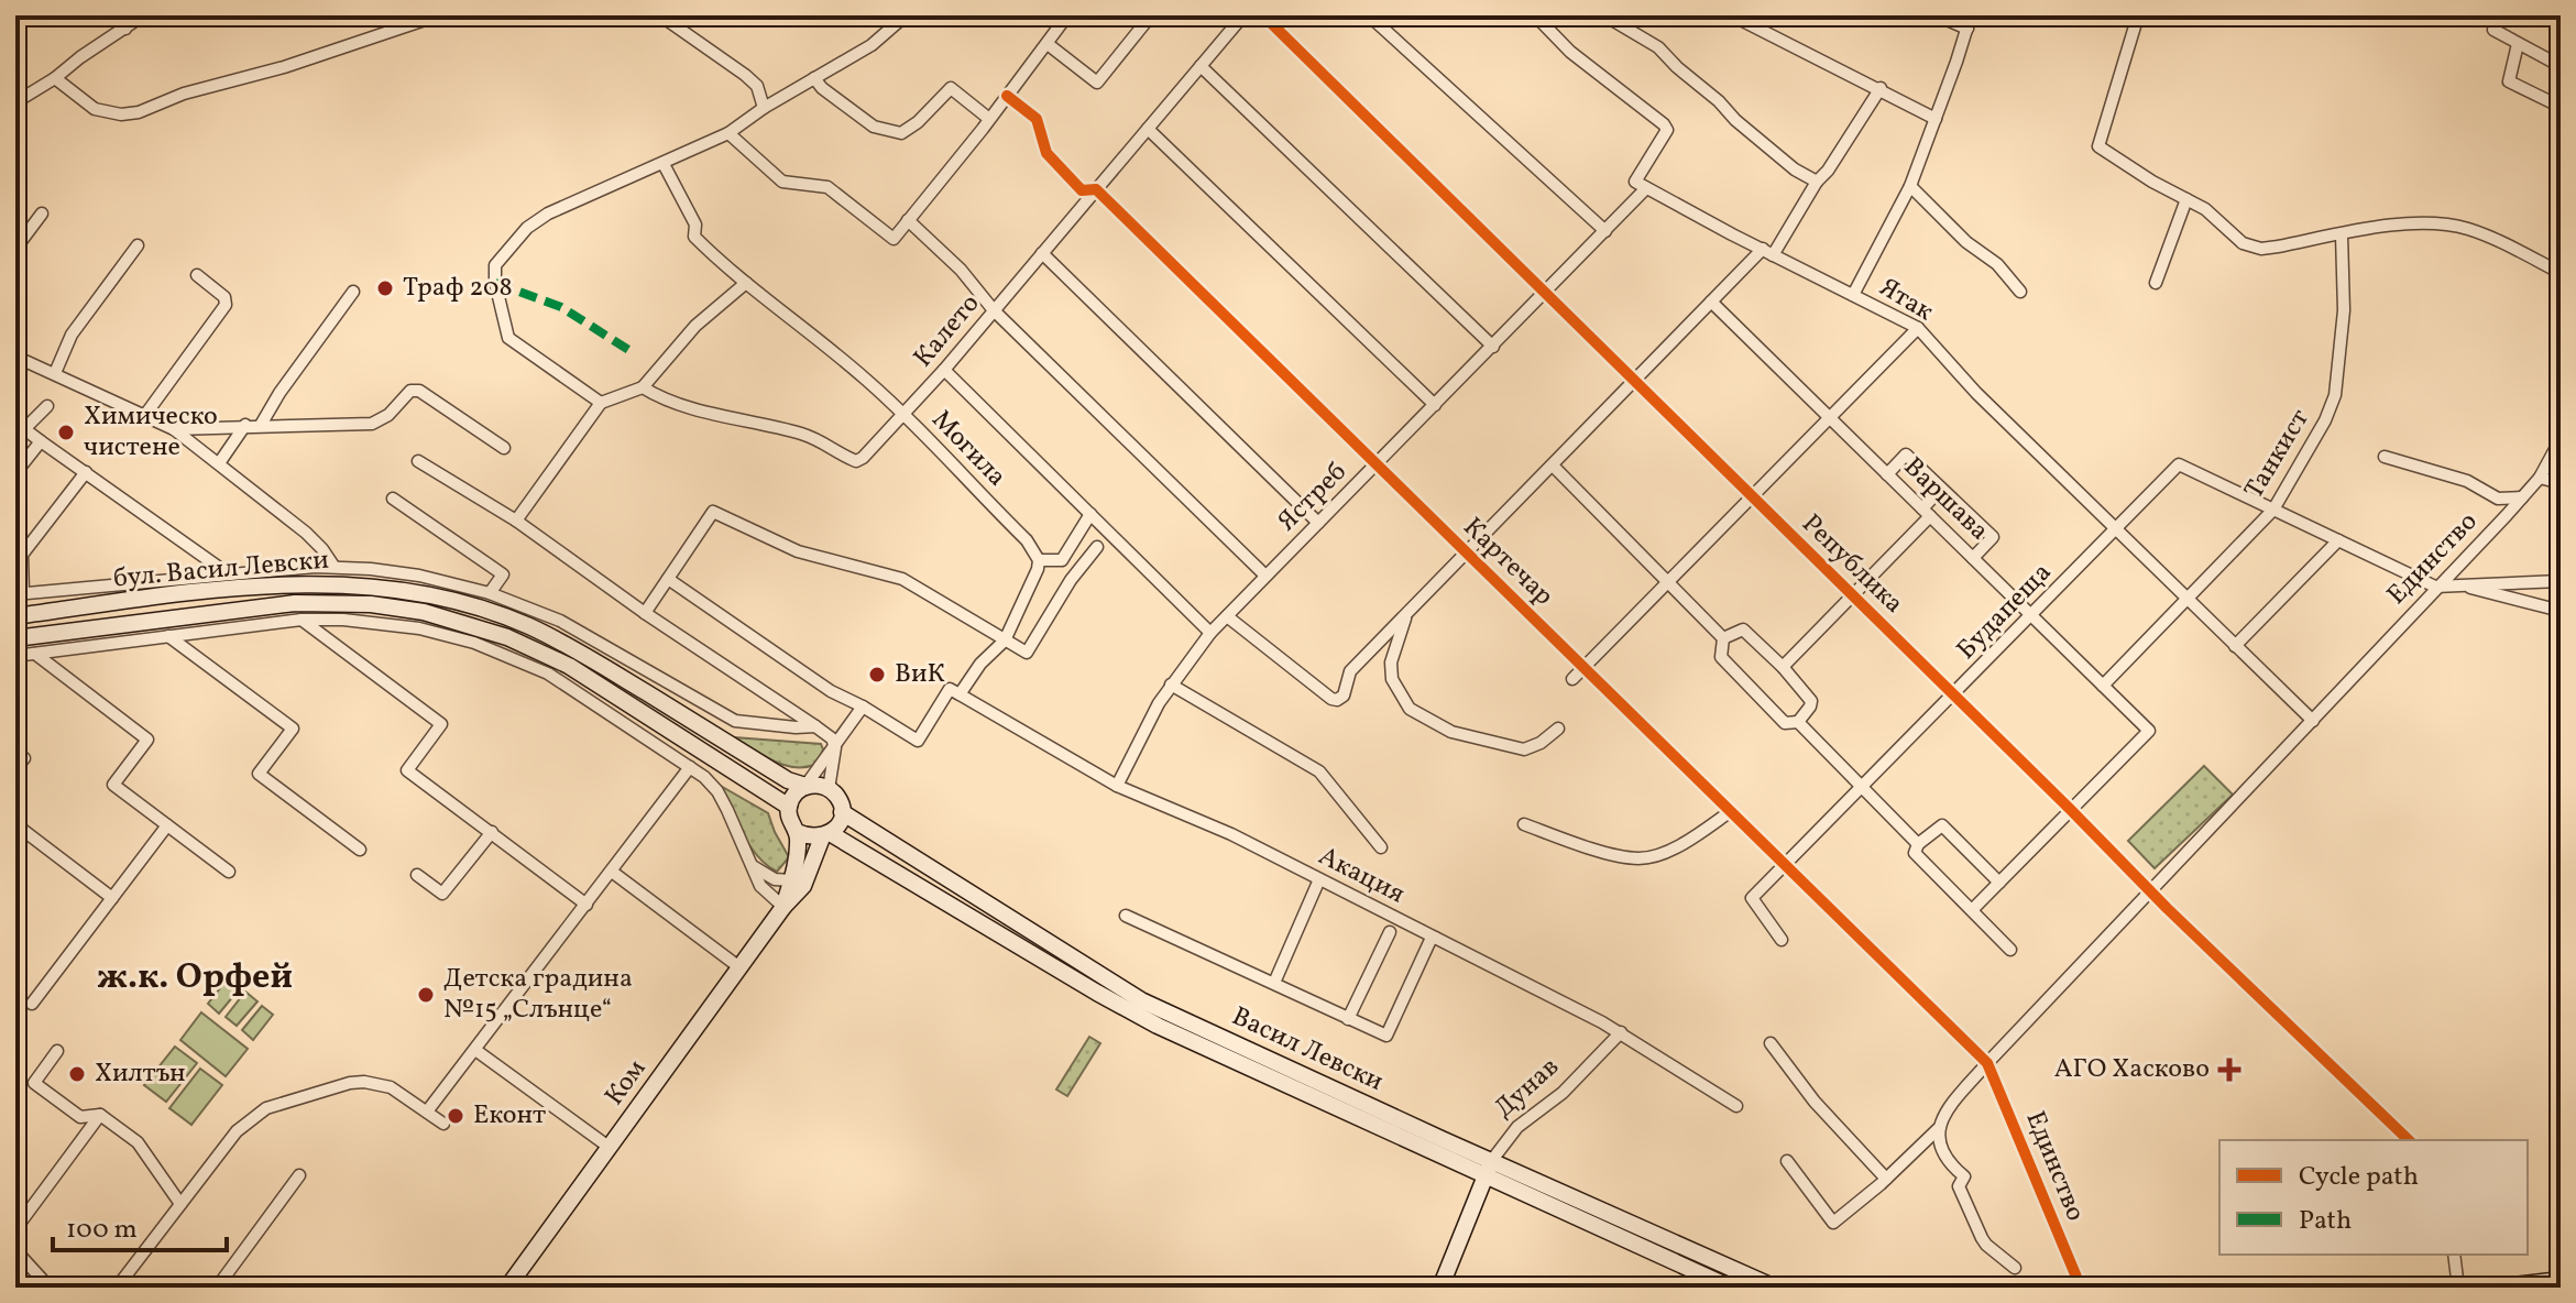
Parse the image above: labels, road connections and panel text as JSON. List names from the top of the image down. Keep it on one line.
{"streets":{"main road":["бул. Васил Левски","Васил Левски","Ком","Дунав"],"street":["Ятак","Калето","Могила","Танкист","Ястреб","Варшава","Единство","Картечар","Република","Будапеща","Акация"]},"crossings":[["Ятак","Танкист"],["Ятак","Ястреб"],["Ятак","Единство"],["Ятак","Будапеща"],["Калето","Могила"],["Калето","Картечар"],["Танкист","Варшава"],["Танкист","Будапеща"],["Ястреб","Картечар"],["Ястреб","Република"],["Ястреб","Акация"],["Варшава","Република"],["Варшава","Будапеща"],["Единство","Картечар"],["Единство","Република"],["Картечар","Будапеща"],["Република","Будапеща"],["бул. Васил Левски","Васил Левски"],["бул. Васил Левски","Ком"],["Акация","Дунав"],["Васил Левски","Ком"],["Васил Левски","Дунав"]],"districts":["ж.к. Орфей"],"places":{"other":["Траф 208","Химическо чистене","ВиК","Детска градина №15 „Слънце“","Хилтън","Еконт"],"health":["АГО Хасково"]},"legend":["Cycle path","Path"],"scale_bar":"100 m"}
